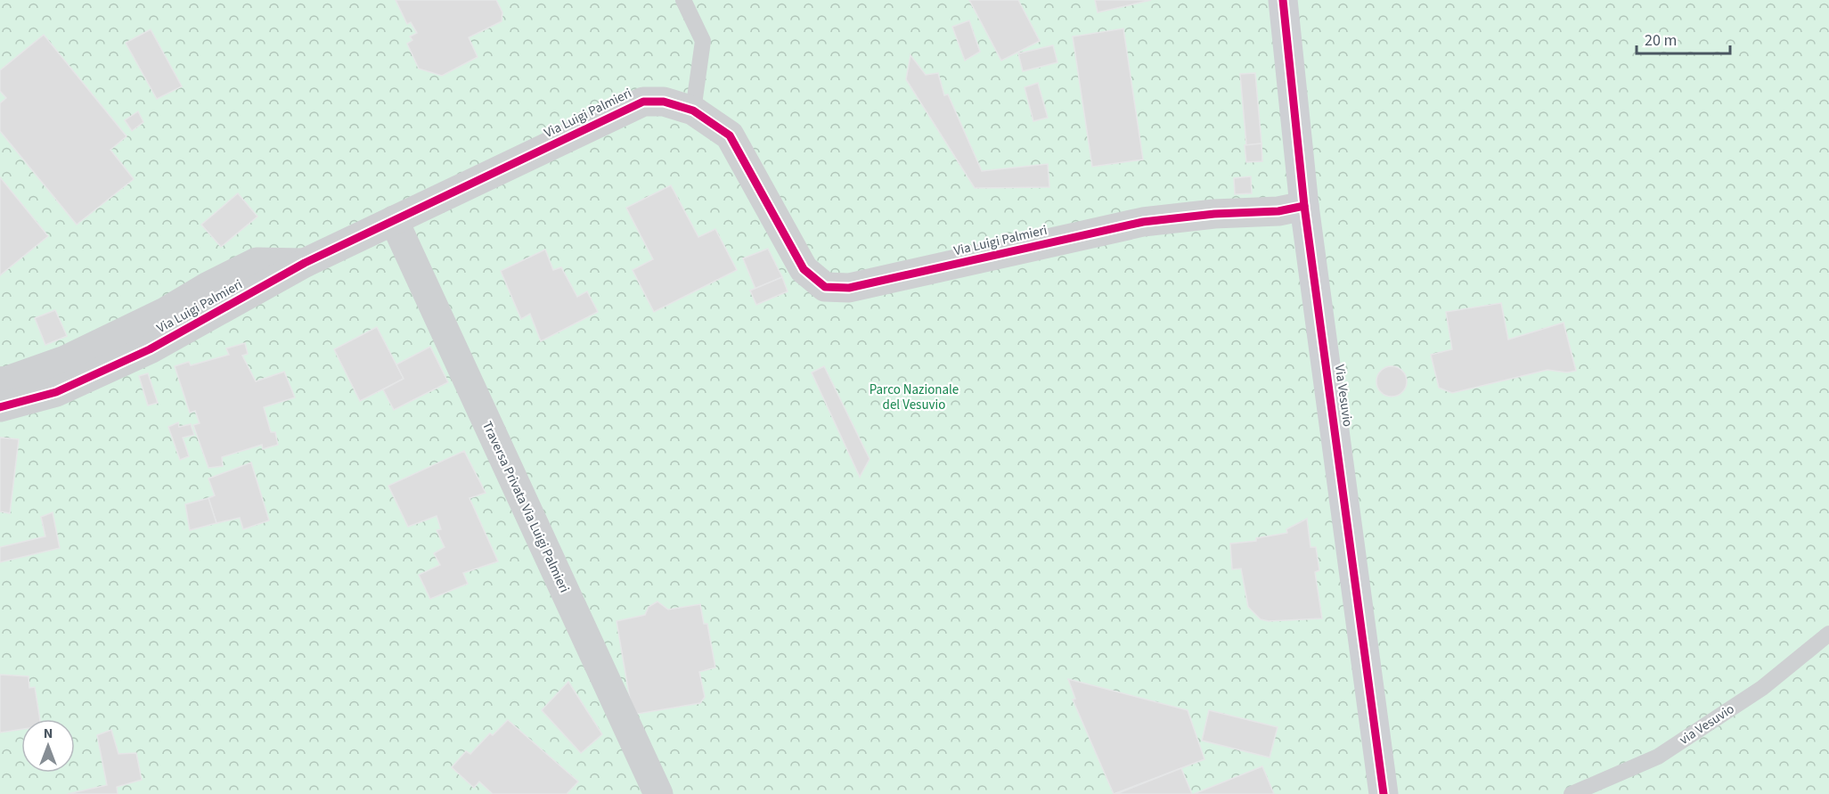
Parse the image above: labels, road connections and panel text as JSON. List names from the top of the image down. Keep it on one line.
{"streets":{"street":["Via Luigi Palmieri","Via Vesuvio","Traversa Privata Via Luigi Palmieri"],"lane":["via Vesuvio"]},"crossings":[["Via Luigi Palmieri","Via Vesuvio"],["Via Luigi Palmieri","Traversa Privata Via Luigi Palmieri"]],"parks":["Parco Nazionale del Vesuvio"],"scale_bar":"20 m","north":"top"}
